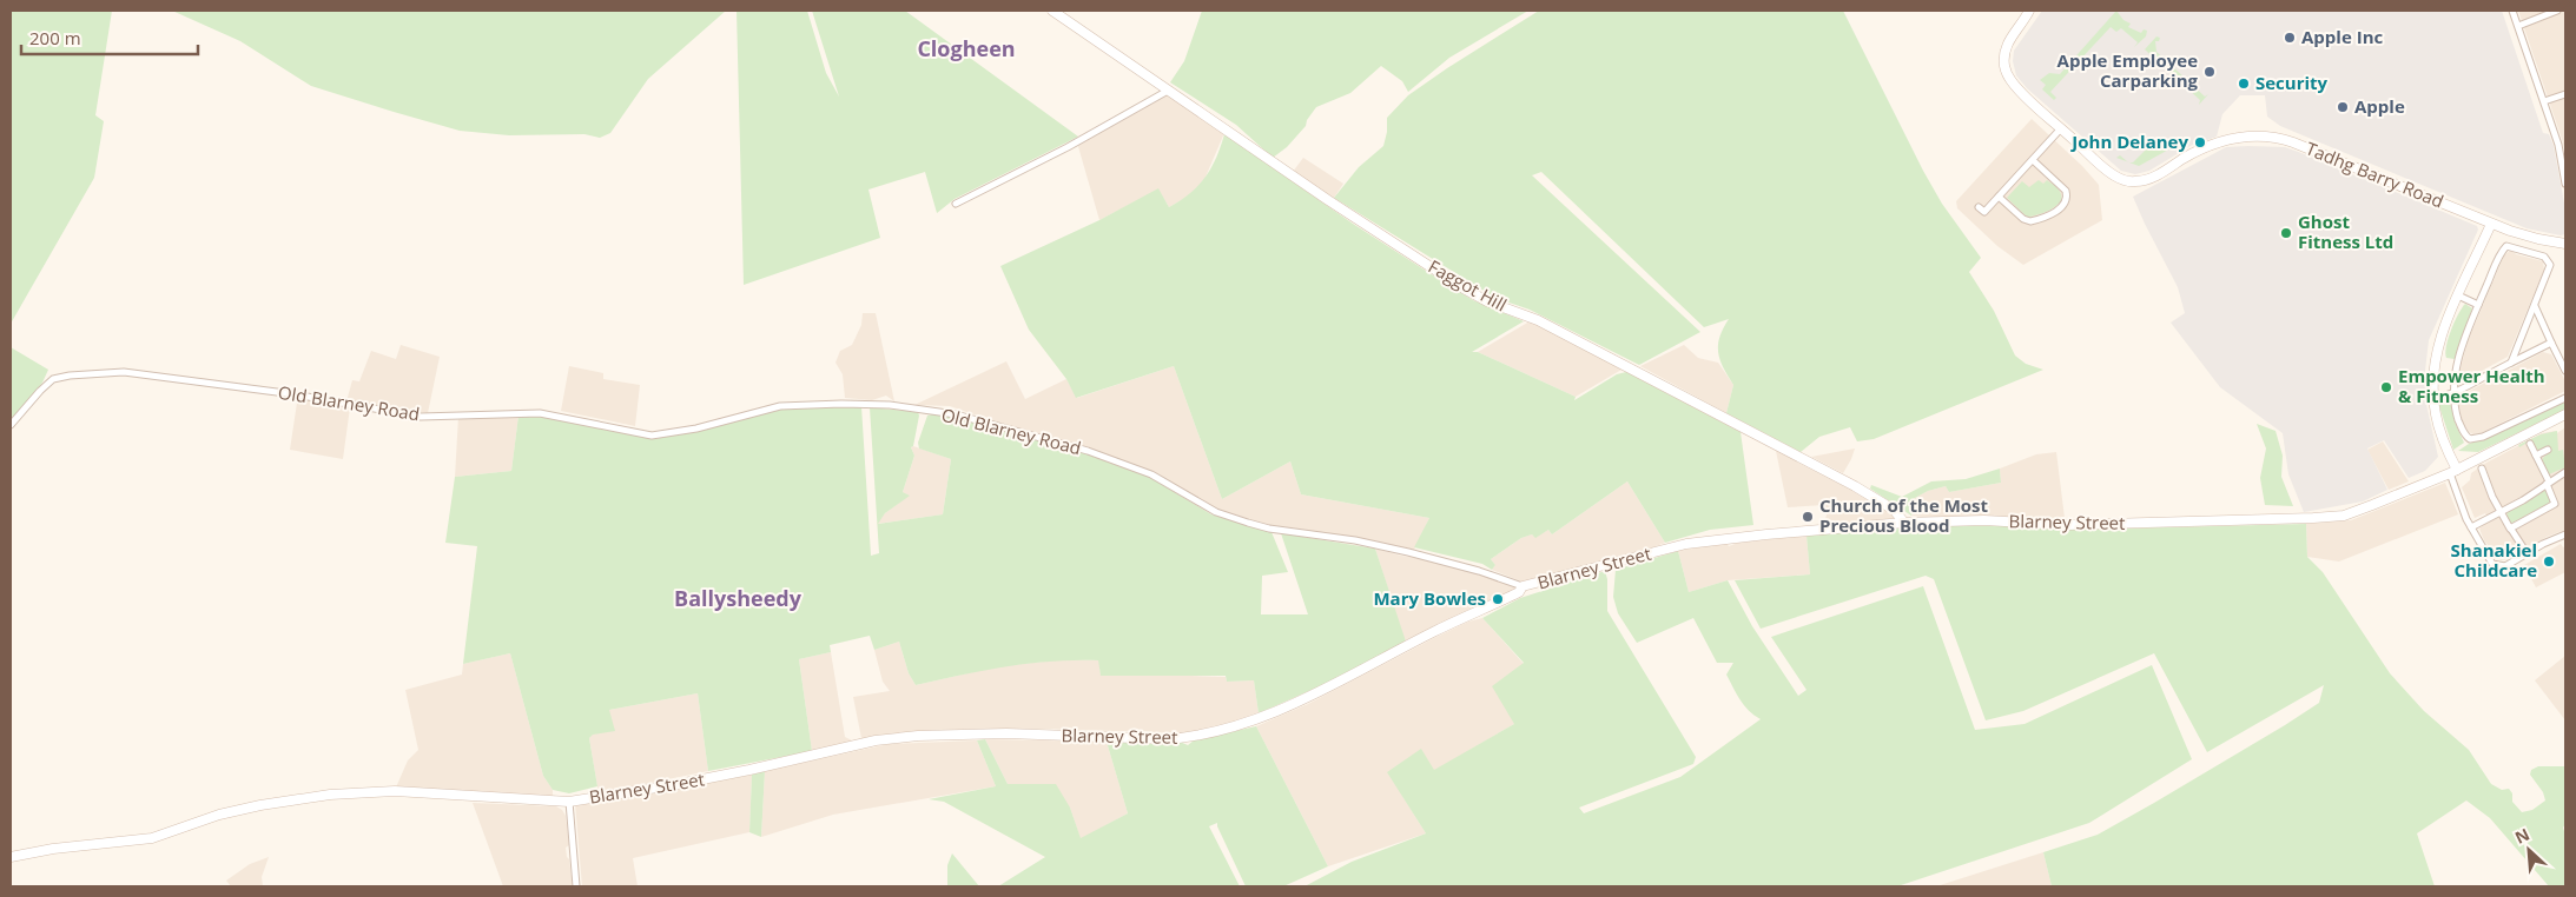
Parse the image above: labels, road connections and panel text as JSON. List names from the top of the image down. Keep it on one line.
{"streets":{"street":["Tadhg Barry Road","Faggot Hill","Old Blarney Road","Blarney Street"]},"crossings":[["Faggot Hill","Blarney Street"],["Old Blarney Road","Blarney Street"]],"districts":["Clogheen","Ballysheedy"],"places":["Apple Inc","Apple Employee Carparking","Security","Apple","John Delaney","Ghost Fitness Ltd","Empower Health & Fitness","Church of the Most Precious Blood","Shanakiel Childcare","Mary Bowles"],"scale_bar":"200 m","north":"top left"}
